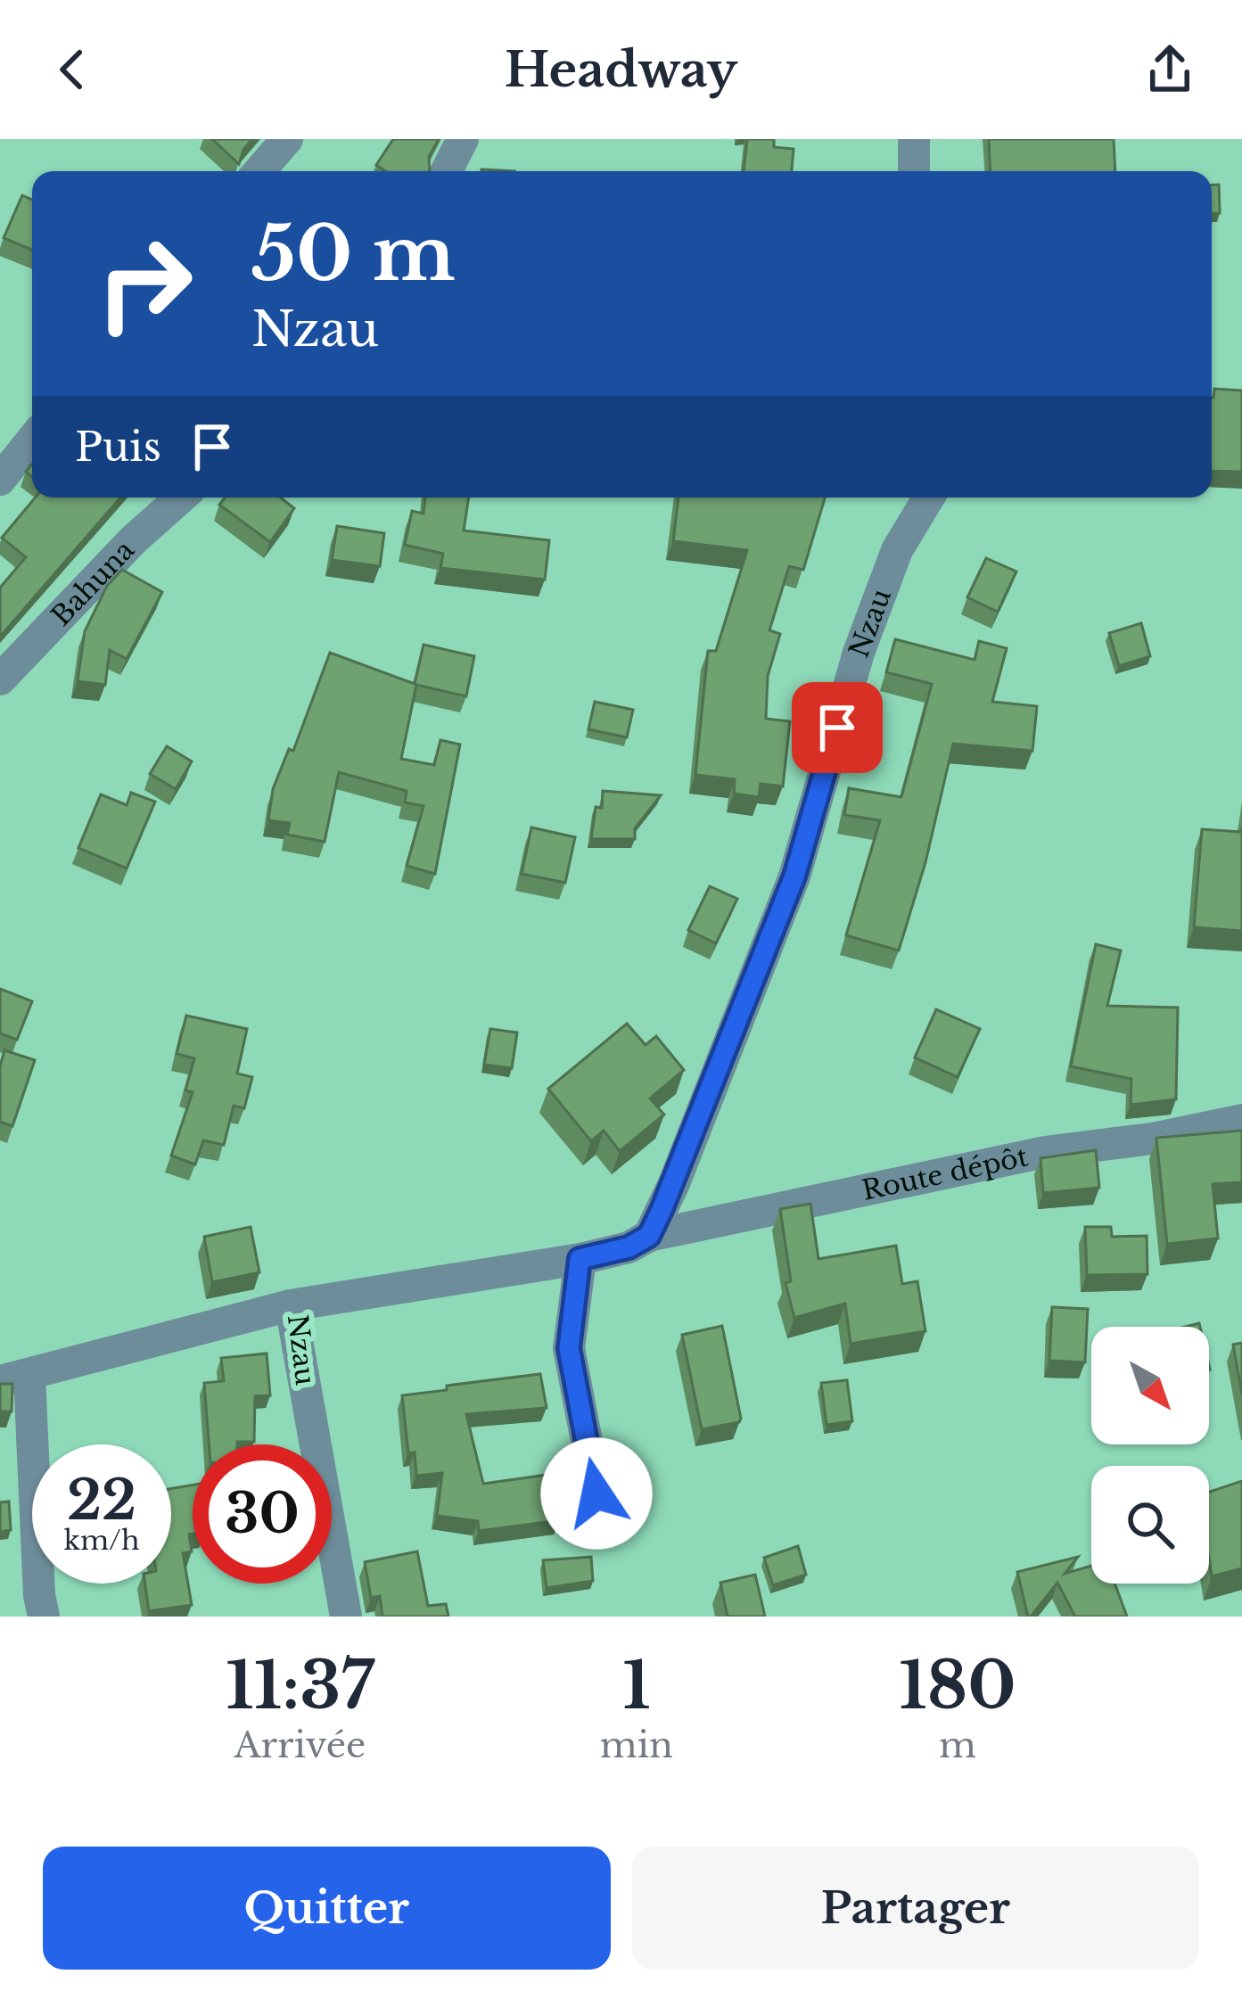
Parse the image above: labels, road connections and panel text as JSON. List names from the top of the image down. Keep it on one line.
{"streets":{"street":["Bahuna","Nzau","Route dépôt"]},"crossings":[["Nzau","Route dépôt"]],"north":"bottom right","page":{"header":"Headway","turn":["50 m","Nzau"],"then":"Puis","speed":"22 km/h","limit":"30","eta":["11:37","Arrivée","1","min","180","m"],"buttons":["Quitter","Partager"]}}
